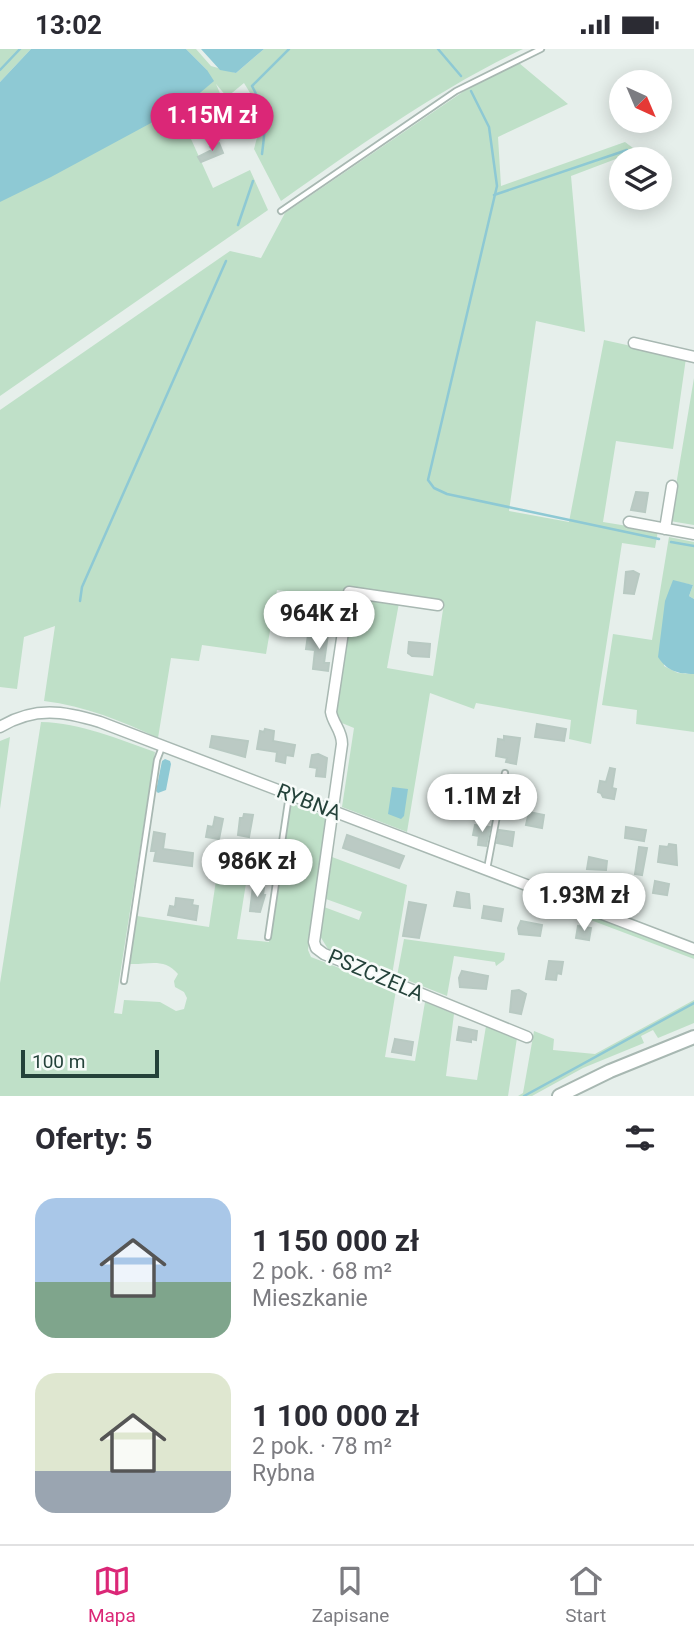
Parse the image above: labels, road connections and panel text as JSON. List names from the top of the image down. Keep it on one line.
{"streets":{"street":["RYBNA","PSZCZELA"]},"crossings":[["RYBNA","PSZCZELA"]],"scale_bar":"100 m","north":"bottom right","page":{"status":"13:02","price":["1.15M zł","964K zł","1.1M zł","986K zł","1.93M zł"],"scale":"100 m","heading":"Oferty: 5","list":[{"name":"1 150 000 zł","note":"2 pok. · 68 m² · Mieszkanie"},{"name":"1 100 000 zł","note":"2 pok. · 78 m² · Rybna"}],"tabs":["Mapa","Zapisane","Start"]}}
